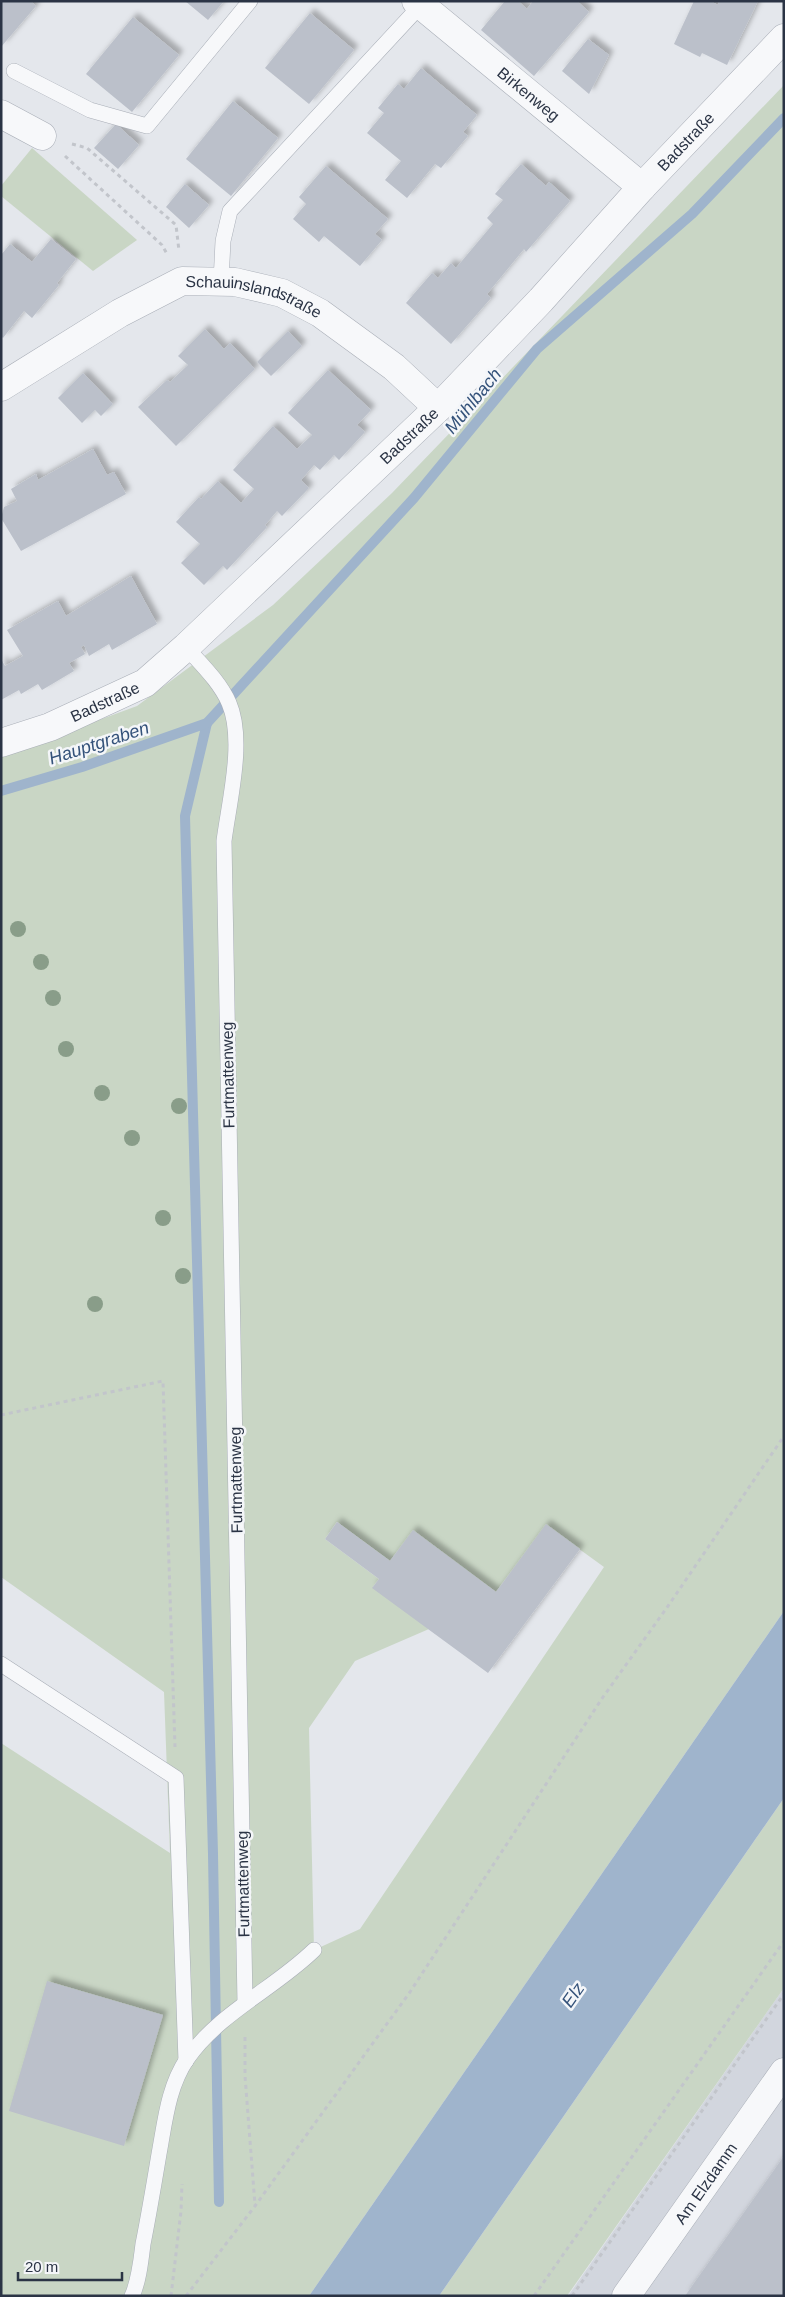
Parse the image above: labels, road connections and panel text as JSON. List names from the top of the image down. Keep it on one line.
{"streets":{"street":["Birkenweg","Badstraße","Schauinslandstraße","Am Elzdamm"],"lane":["Furtmattenweg"]},"crossings":[["Birkenweg","Badstraße"],["Badstraße","Schauinslandstraße"],["Badstraße","Furtmattenweg"]],"water":["Mühlbach","Hauptgraben","Elz"],"scale_bar":"20 m"}
